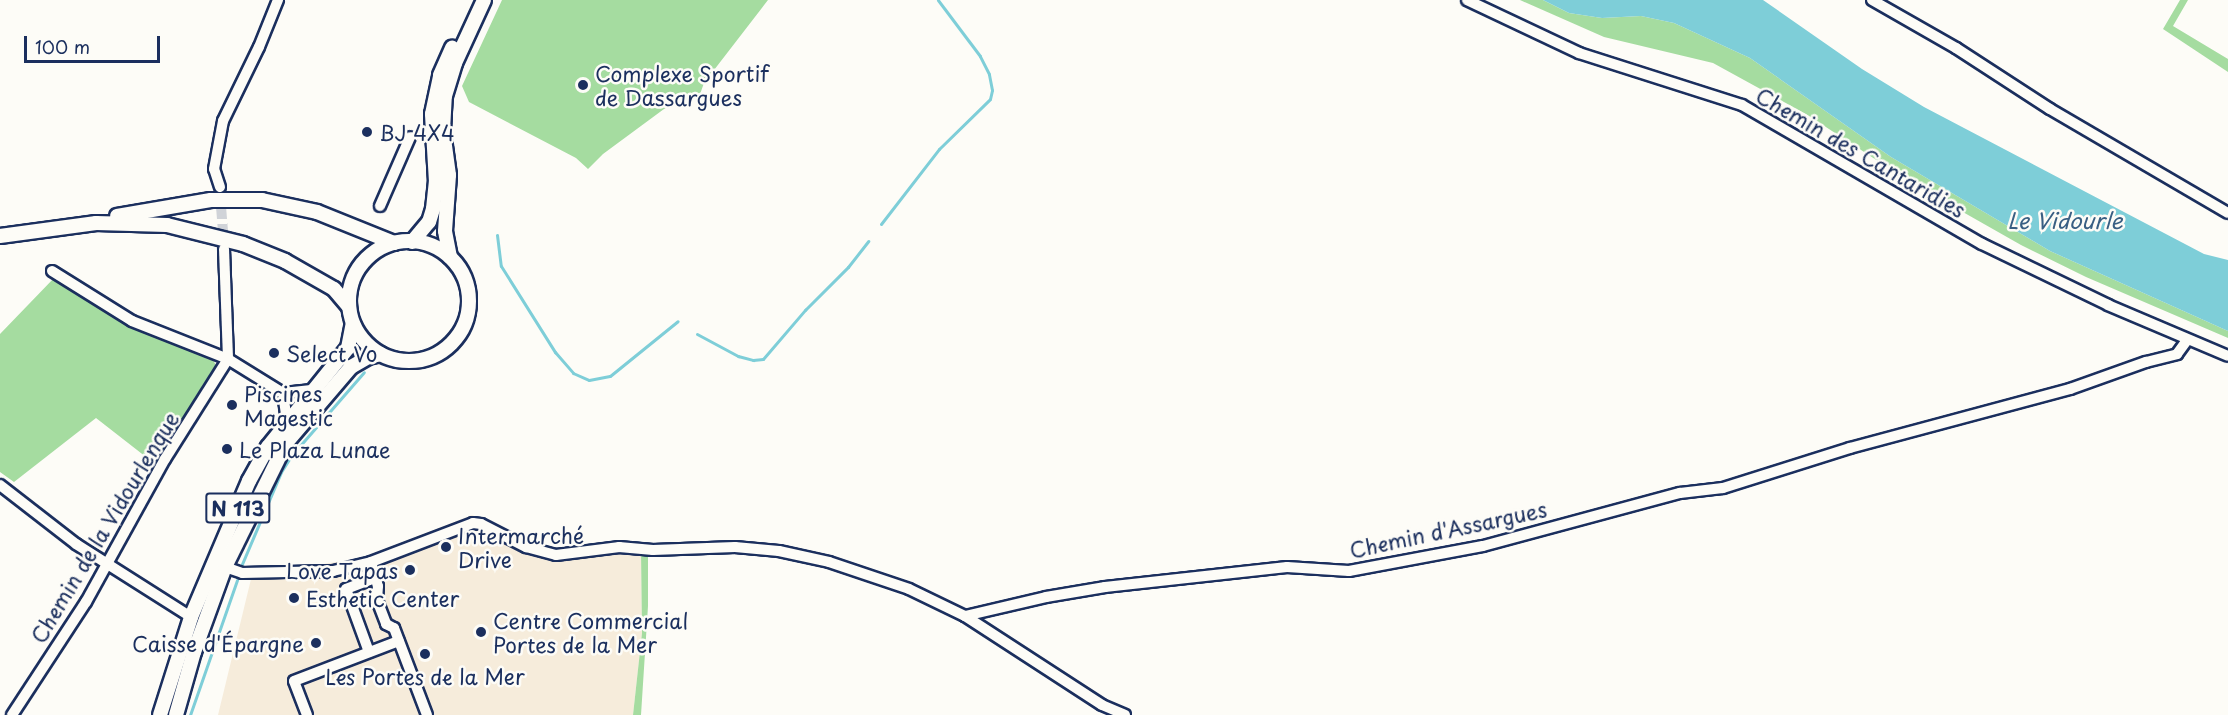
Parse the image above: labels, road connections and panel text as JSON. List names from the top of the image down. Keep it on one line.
{"streets":{"main road":["N 113"],"street":["Chemin des Cantaridies","Chemin de la Vidourlenque","Chemin d'Assargues"]},"crossings":[["Chemin des Cantaridies","Chemin d'Assargues"]],"water":["Le Vidourle"],"places":["Complexe Sportif de Dassargues","BJ 4X4","Select Vo","Piscines Magestic","Le Plaza Lunae","Intermarché Drive","Love Tapas","Esthetic Center","Centre Commercial Portes de la Mer","Caisse d'Épargne","Les Portes de la Mer"],"scale_bar":"100 m"}
